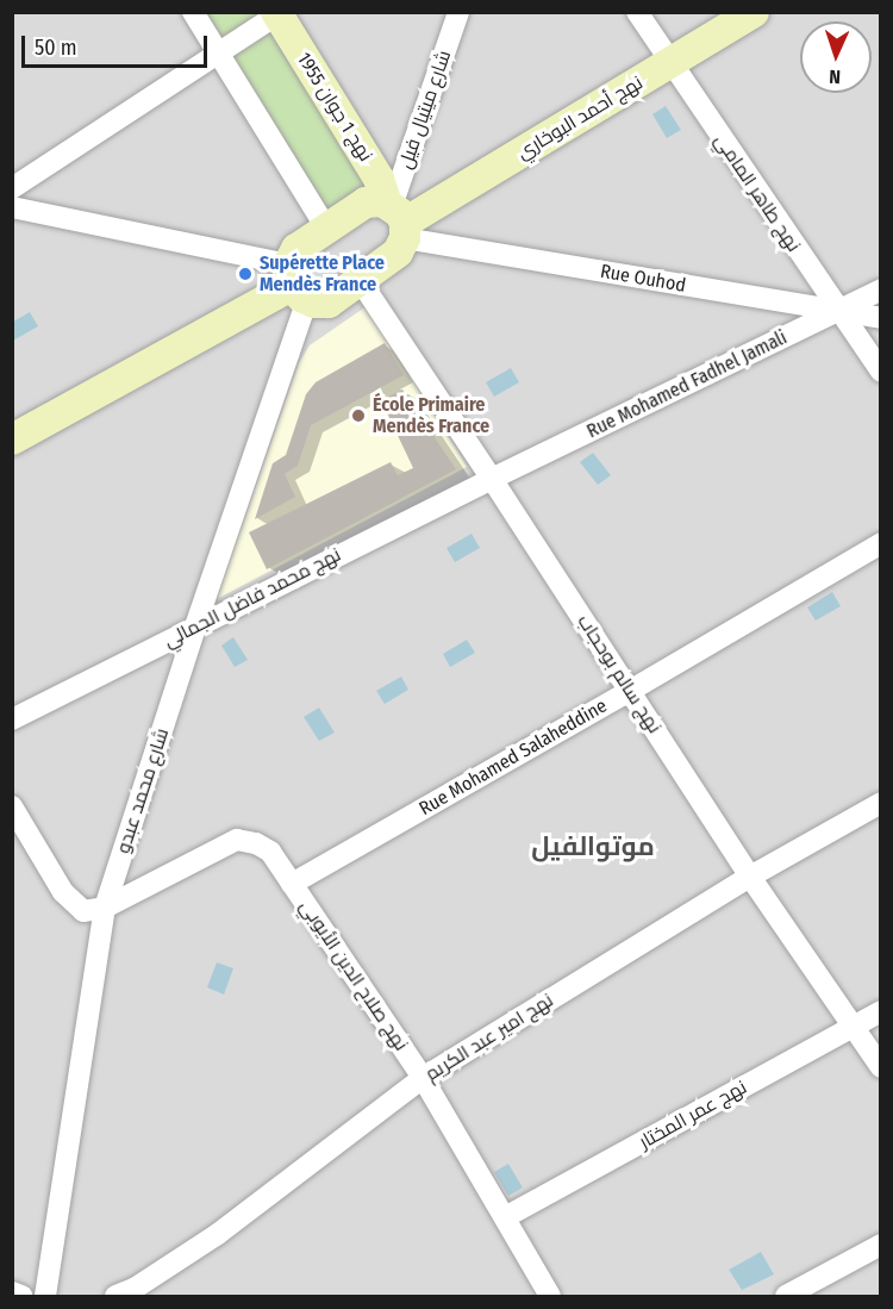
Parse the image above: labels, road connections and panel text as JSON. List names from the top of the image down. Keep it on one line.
{"streets":{"street":["نهج 1 جوان 1955","شارع ميتيال فيل","نهج أحمد البوخاري","نهج طاهر المامي","Rue Ouhod","Rue Mohamed Fadhel Jamali","نهج محمد فاضل الجمالي","نهج سالم بوحجاب","Rue Mohamed Salaheddine","شارع محمد عبدو","نهج صلاح الدين الأيوبي","نهج امير عبد الكريم","نهج عمر المختار"]},"crossings":[["نهج 1 جوان 1955","شارع ميتيال فيل"],["نهج 1 جوان 1955","نهج أحمد البوخاري"],["نهج 1 جوان 1955","Rue Ouhod"],["شارع ميتيال فيل","نهج أحمد البوخاري"],["شارع ميتيال فيل","Rue Ouhod"],["نهج أحمد البوخاري","نهج طاهر المامي"],["نهج أحمد البوخاري","Rue Ouhod"],["نهج طاهر المامي","Rue Ouhod"],["نهج طاهر المامي","Rue Mohamed Fadhel Jamali"],["Rue Ouhod","Rue Mohamed Fadhel Jamali"],["Rue Mohamed Fadhel Jamali","نهج محمد فاضل الجمالي"],["Rue Mohamed Fadhel Jamali","نهج سالم بوحجاب"],["نهج محمد فاضل الجمالي","نهج سالم بوحجاب"],["نهج محمد فاضل الجمالي","شارع محمد عبدو"],["نهج سالم بوحجاب","Rue Mohamed Salaheddine"],["نهج سالم بوحجاب","نهج امير عبد الكريم"],["نهج سالم بوحجاب","نهج عمر المختار"],["Rue Mohamed Salaheddine","نهج صلاح الدين الأيوبي"],["شارع محمد عبدو","نهج صلاح الدين الأيوبي"],["نهج صلاح الدين الأيوبي","نهج امير عبد الكريم"],["نهج صلاح الدين الأيوبي","نهج عمر المختار"]],"districts":["موتوالفيل"],"places":["Supérette Place Mendès France","École Primaire Mendès France"],"scale_bar":"50 m","north":"bottom"}
